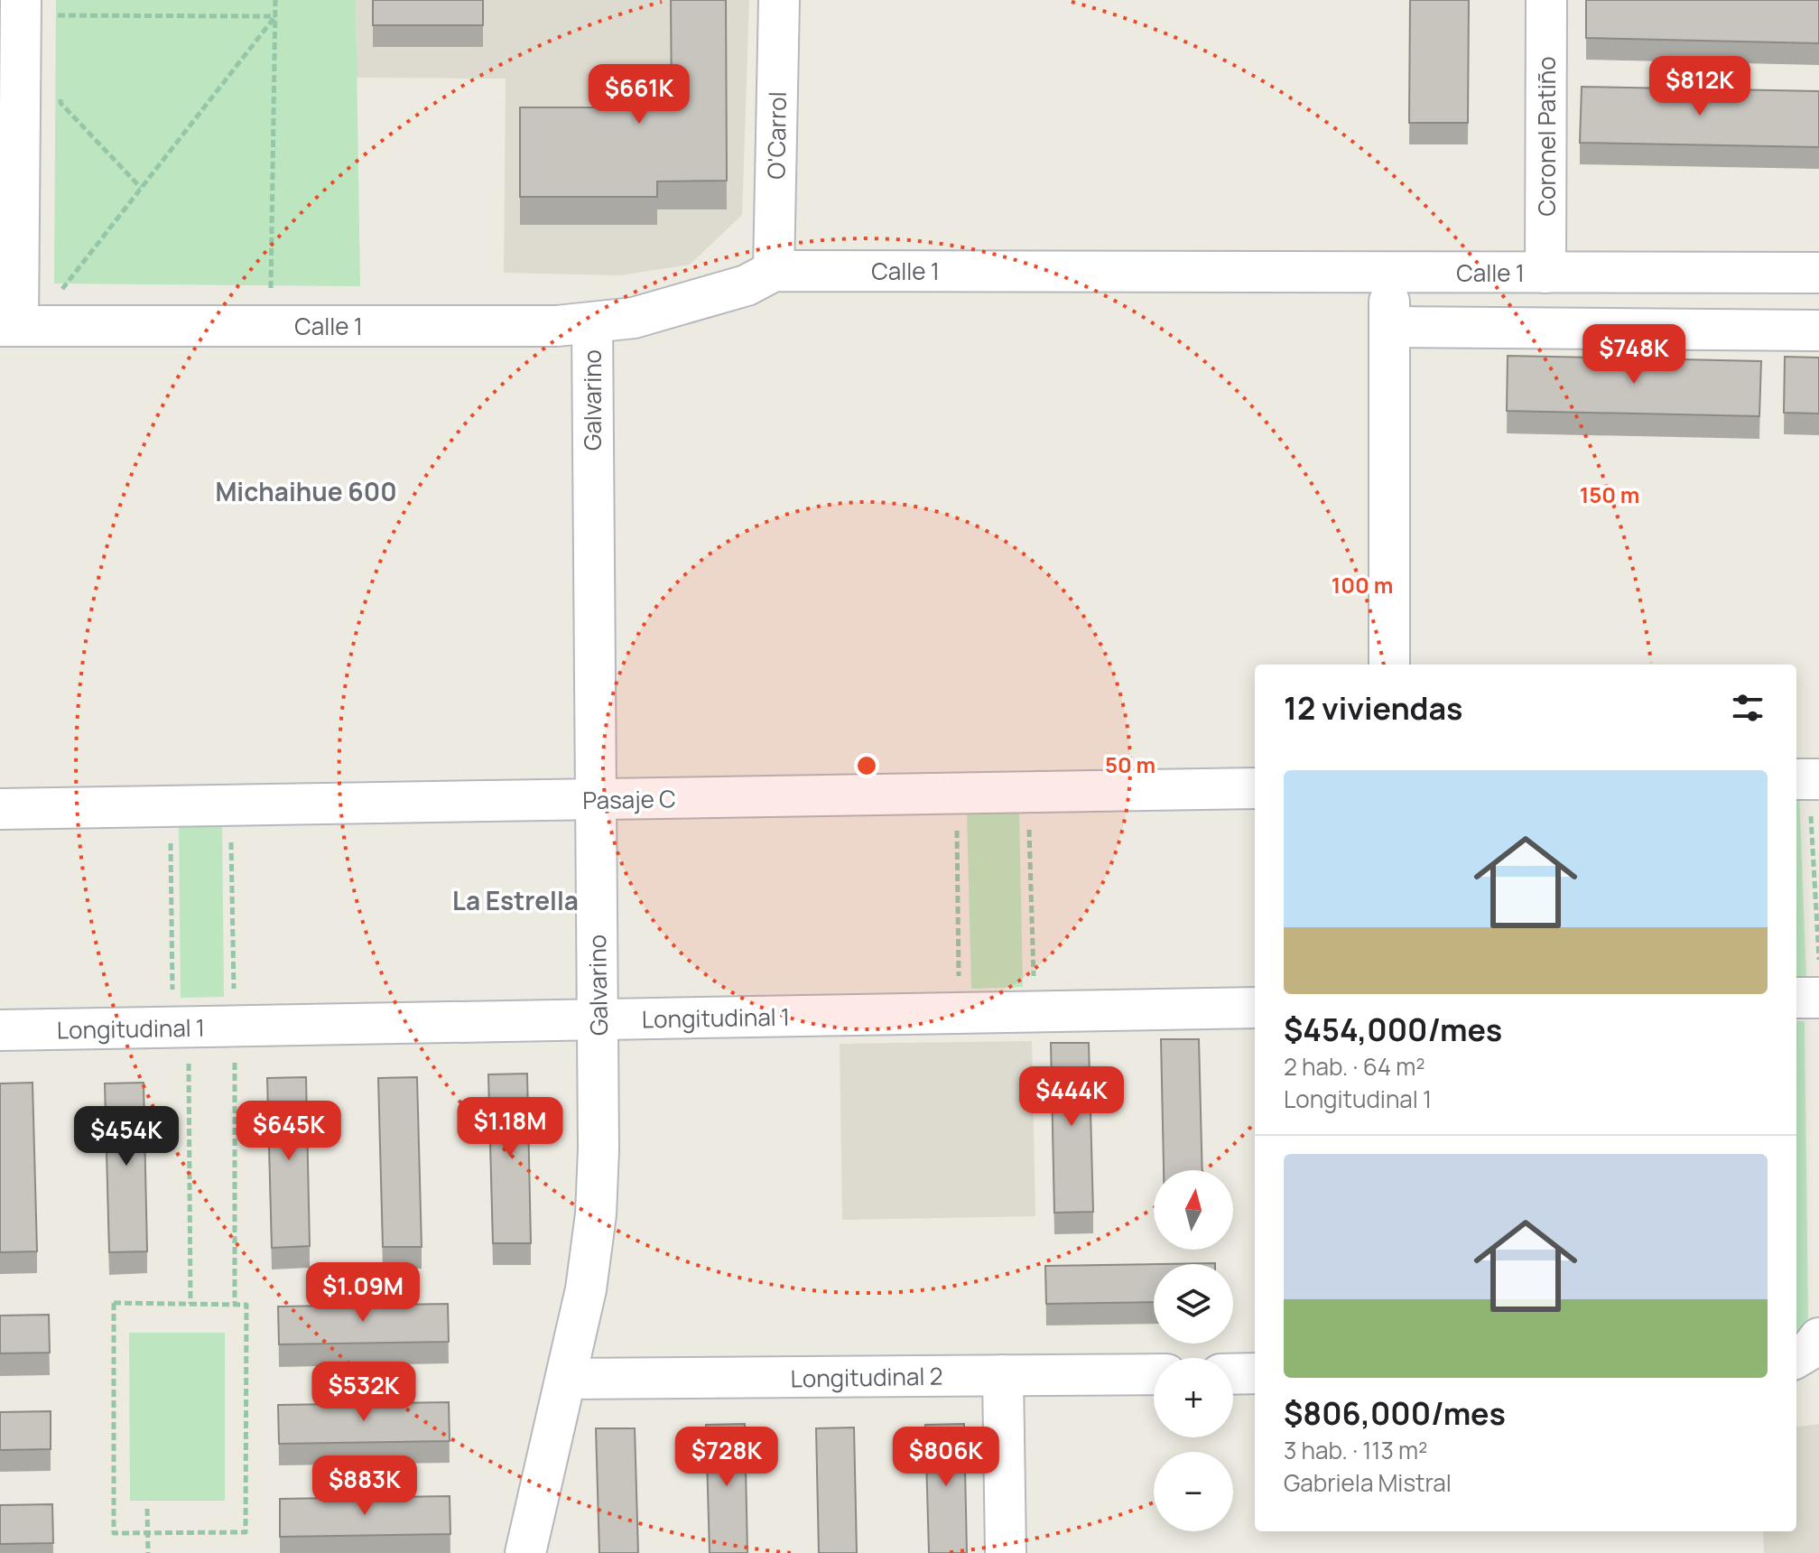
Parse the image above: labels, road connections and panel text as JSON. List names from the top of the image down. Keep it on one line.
{"streets":{"street":["O'Carrol","Coronel Patiño","Calle 1","Galvarino","Pasaje C","Longitudinal 1","Longitudinal 2"]},"crossings":[["O'Carrol","Calle 1"],["Coronel Patiño","Calle 1"],["Calle 1","Galvarino"],["Galvarino","Pasaje C"],["Galvarino","Longitudinal 1"],["Galvarino","Longitudinal 2"]],"districts":["Michaihue 600","La Estrella"],"north":"top","page":{"price":["$812K","$661K","$748K","$444K","$1.18M","$645K","$454K","$1.09M","$532K","$728K","$806K","$883K"],"heading":"12 viviendas","list":[{"name":"$454,000/mes","note":"2 hab. · 64 m² · Longitudinal 1"},{"name":"$806,000/mes","note":"3 hab. · 113 m² · Gabriela Mistral"}],"map_buttons":["+","−"]},"rings":["150 m","100 m","50 m"]}
